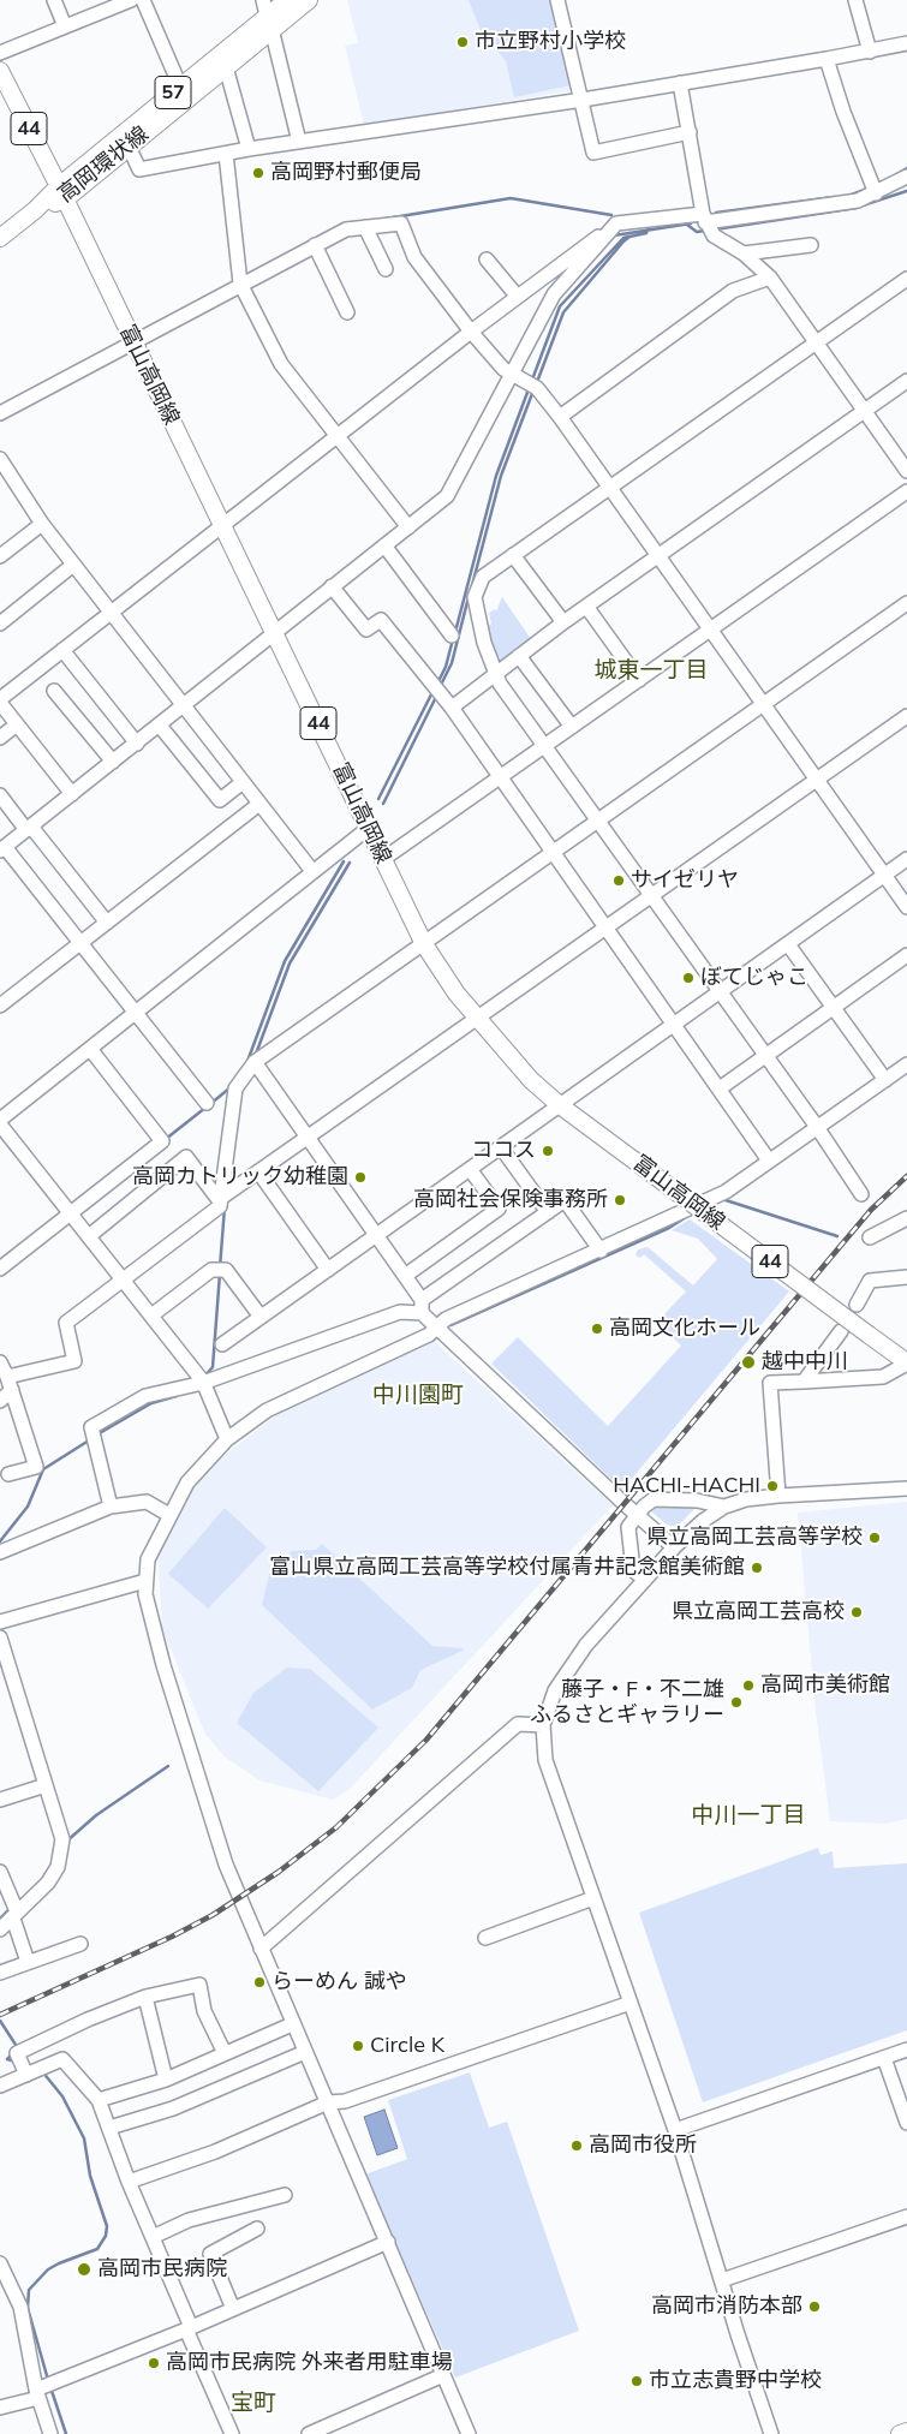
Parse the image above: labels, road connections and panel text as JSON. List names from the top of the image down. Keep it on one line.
{"streets":{"main road":["57","44","高岡環状線","富山高岡線"]},"crossings":[["高岡環状線","富山高岡線"]],"districts":["城東一丁目","中川園町","中川一丁目","宝町"],"places":["市立野村小学校","高岡野村郵便局","サイゼリヤ","ぼてじゃこ","ココス","高岡カトリック幼稚園","高岡社会保険事務所","高岡文化ホール","越中中川","HACHI-HACHI","県立高岡工芸高等学校","富山県立高岡工芸高等学校付属青井記念館美術館","県立高岡工芸高校","高岡市美術館","藤子・F・不二雄 ふるさとギャラリー","らーめん 誠や","Circle K","高岡市役所","高岡市民病院","高岡市消防本部","高岡市民病院 外来者用駐車場","市立志貴野中学校"]}
